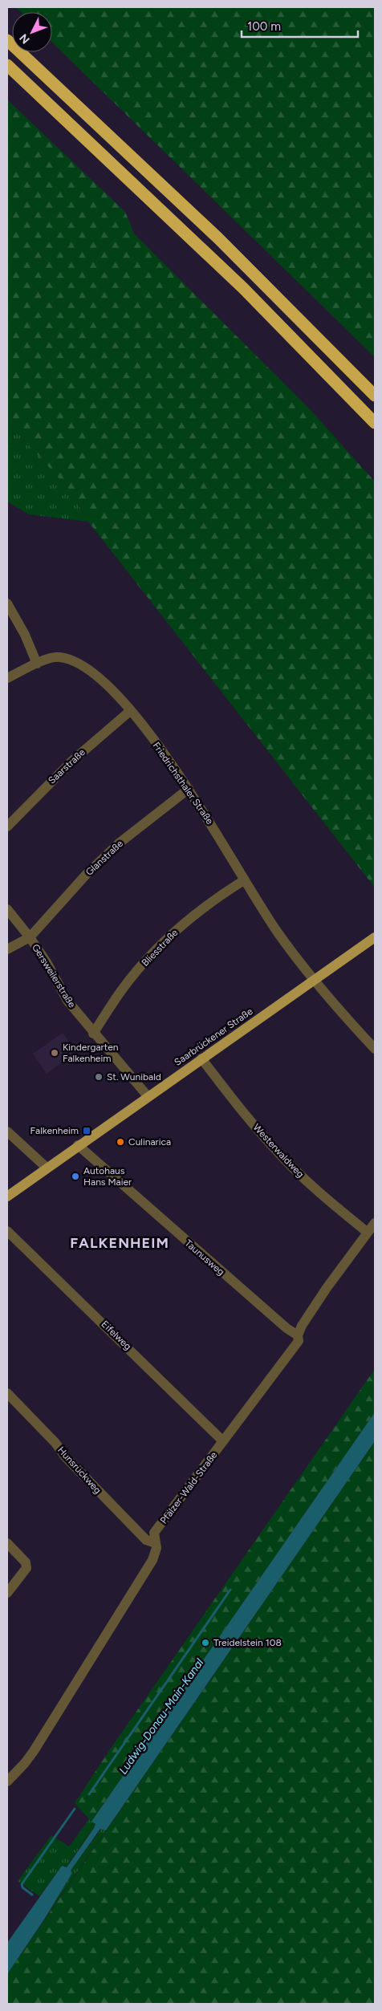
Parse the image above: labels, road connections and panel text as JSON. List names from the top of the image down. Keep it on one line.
{"streets":{"main road":["Saarbrückener Straße"],"street":["Saarstraße","Friedrichsthaler Straße","Glanstraße","Bliesstraße","Gersweilerstraße","Westerwaldweg","Taunusweg","Eifelweg","Hunsrückweg","Pfälzer-Wald-Straße"]},"crossings":[["Saarstraße","Friedrichsthaler Straße"],["Friedrichsthaler Straße","Glanstraße"],["Friedrichsthaler Straße","Bliesstraße"],["Friedrichsthaler Straße","Saarbrückener Straße"],["Glanstraße","Gersweilerstraße"],["Bliesstraße","Gersweilerstraße"],["Gersweilerstraße","Saarbrückener Straße"],["Saarbrückener Straße","Westerwaldweg"],["Saarbrückener Straße","Taunusweg"],["Westerwaldweg","Pfälzer-Wald-Straße"],["Taunusweg","Pfälzer-Wald-Straße"],["Eifelweg","Pfälzer-Wald-Straße"],["Hunsrückweg","Pfälzer-Wald-Straße"]],"districts":["FALKENHEIM"],"water":["Ludwig-Donau-Main-Kanal"],"places":{"other":["Kindergarten Falkenheim","St. Wunibald","Culinarica","Autohaus Hans Maier","Treidelstein 108"],"transit":["Falkenheim"]},"scale_bar":"100 m","north":"bottom left"}
